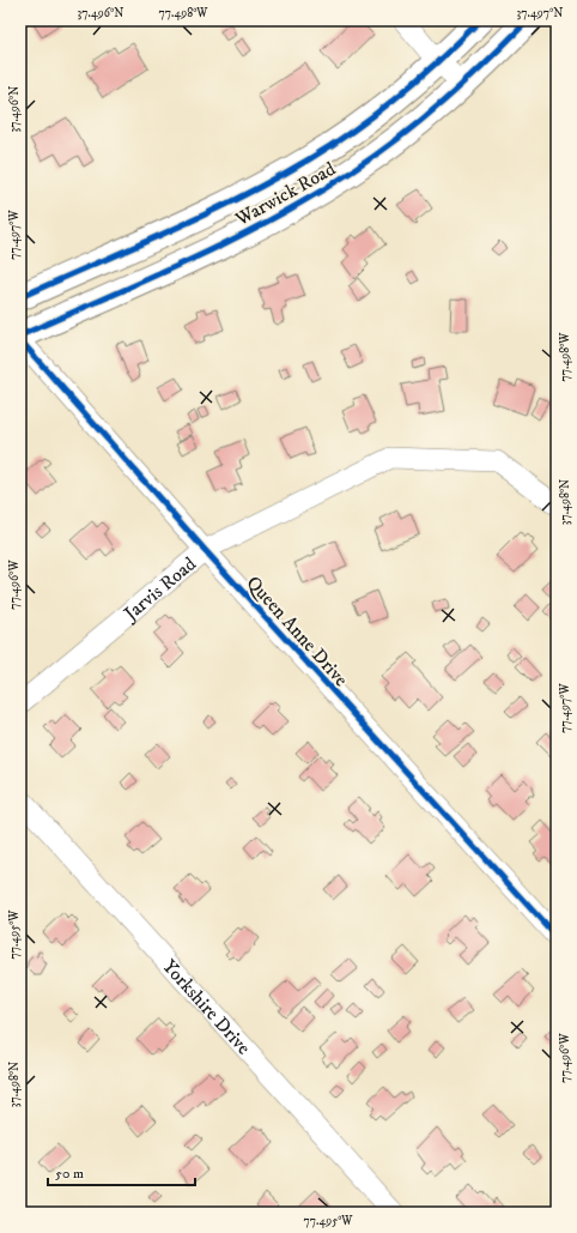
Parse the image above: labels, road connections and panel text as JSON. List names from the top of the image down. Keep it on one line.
{"streets":{"main road":["Warwick Road"],"street":["Jarvis Road","Queen Anne Drive","Yorkshire Drive"]},"crossings":[["Jarvis Road","Queen Anne Drive"]],"scale_bar":"50 m","coordinates":["37.496°N","77.498°W","37.497°N","77.497°W","37.498°N","77.496°W","77.495°W"]}
